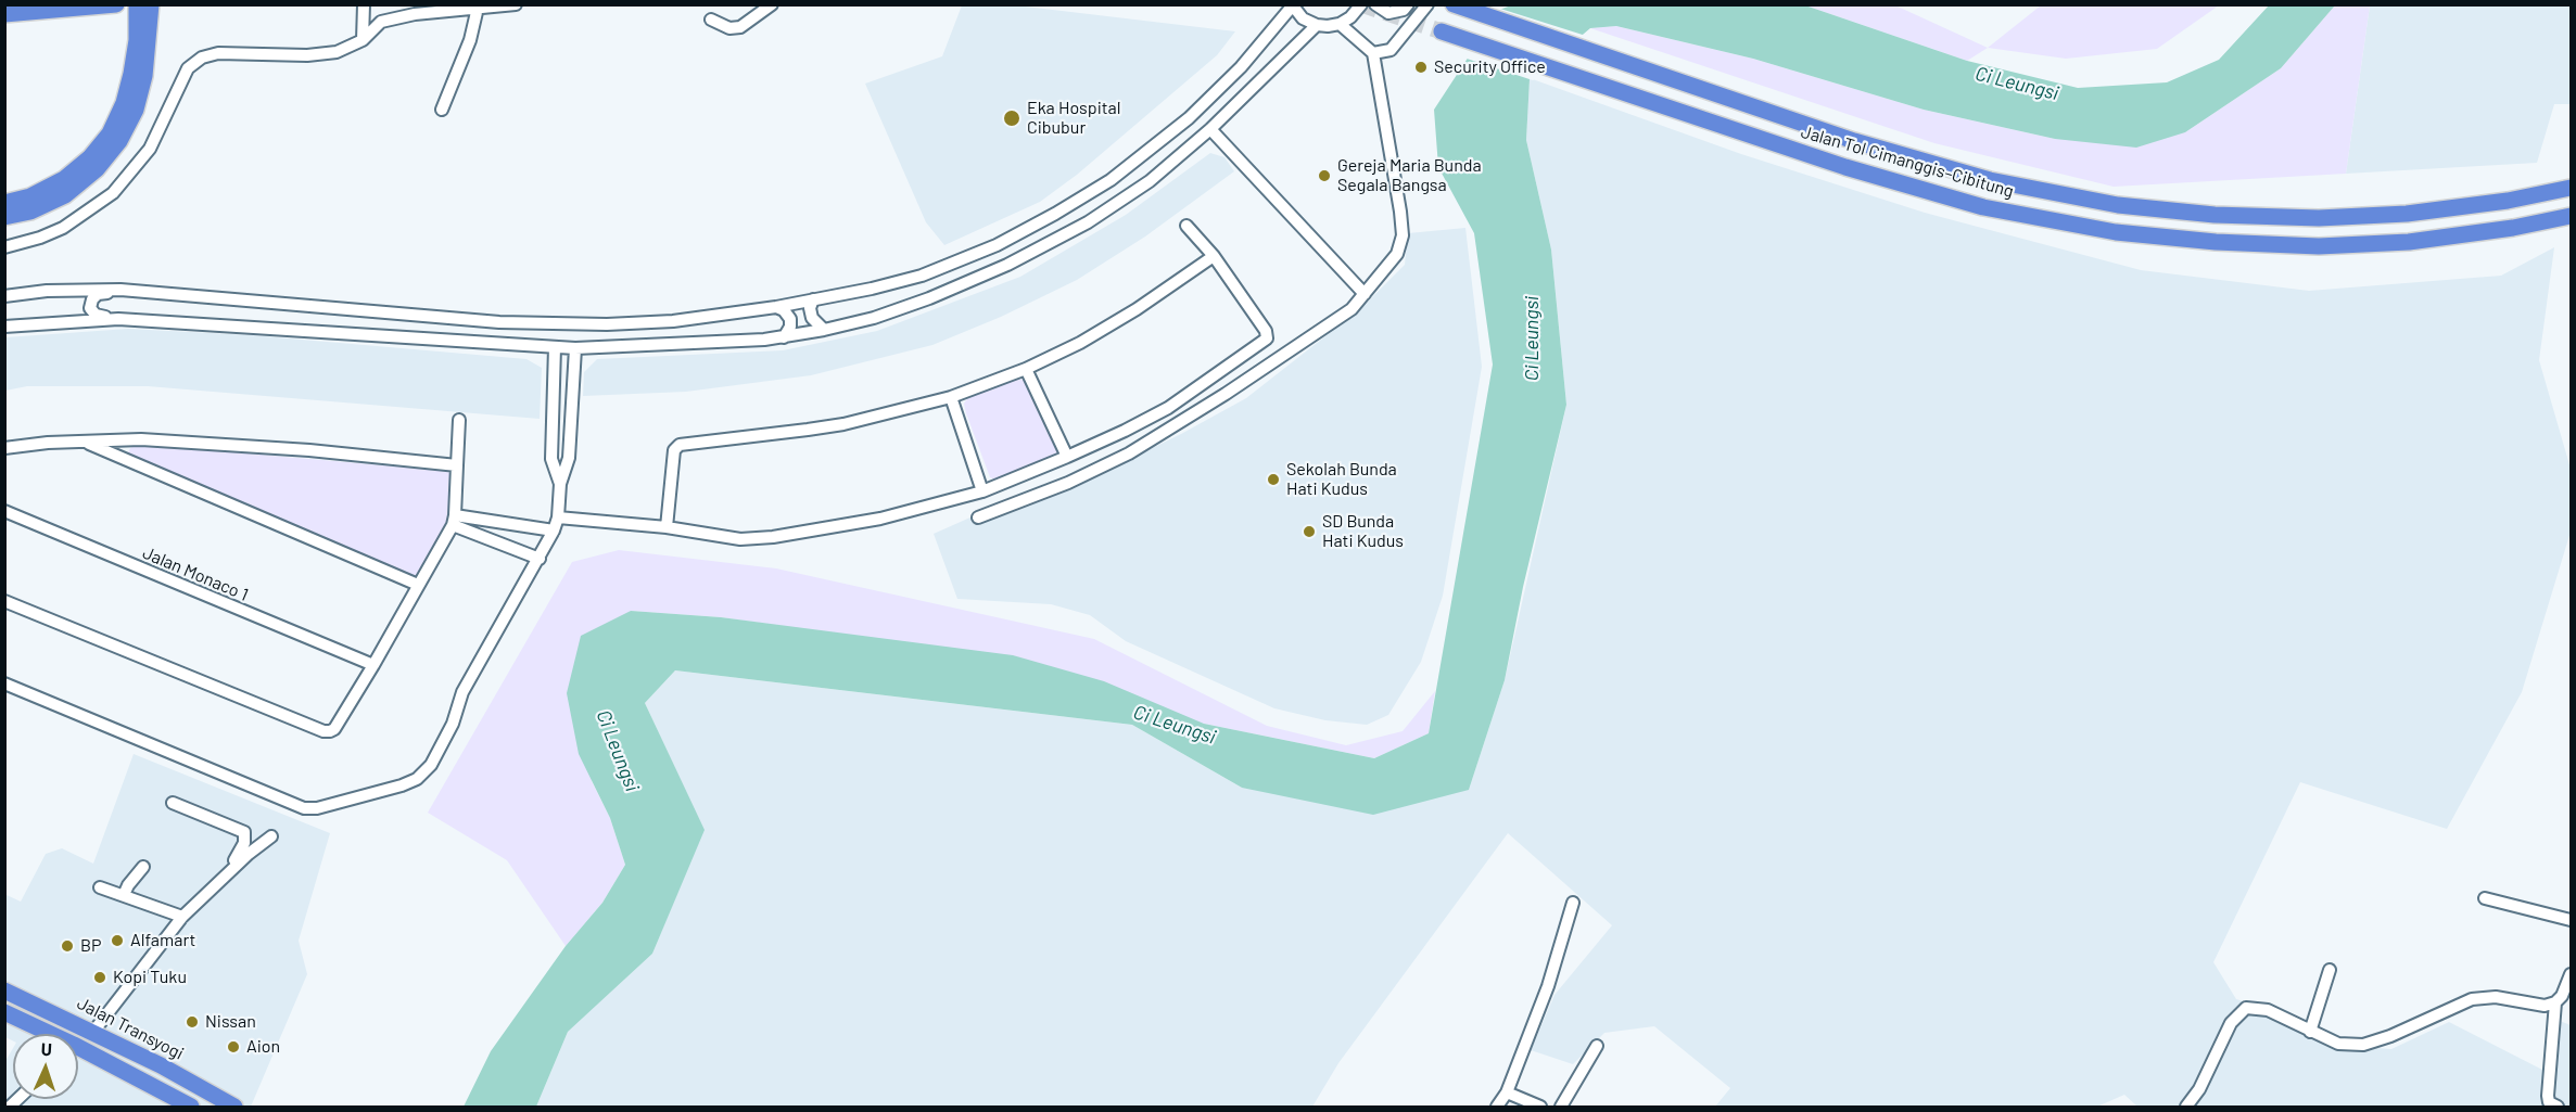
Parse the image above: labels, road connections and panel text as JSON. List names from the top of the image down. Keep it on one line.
{"streets":{"highway":["Jalan Tol Cimanggis–Cibitung","Jalan Transyogi"],"street":["Jalan Monaco 1"]},"water":["Ci Leungsi"],"places":["Security Office","Eka Hospital Cibubur","Gereja Maria Bunda Segala Bangsa","Sekolah Bunda Hati Kudus","SD Bunda Hati Kudus","Alfamart","BP","Kopi Tuku","Nissan","Aion"],"north":"top"}
